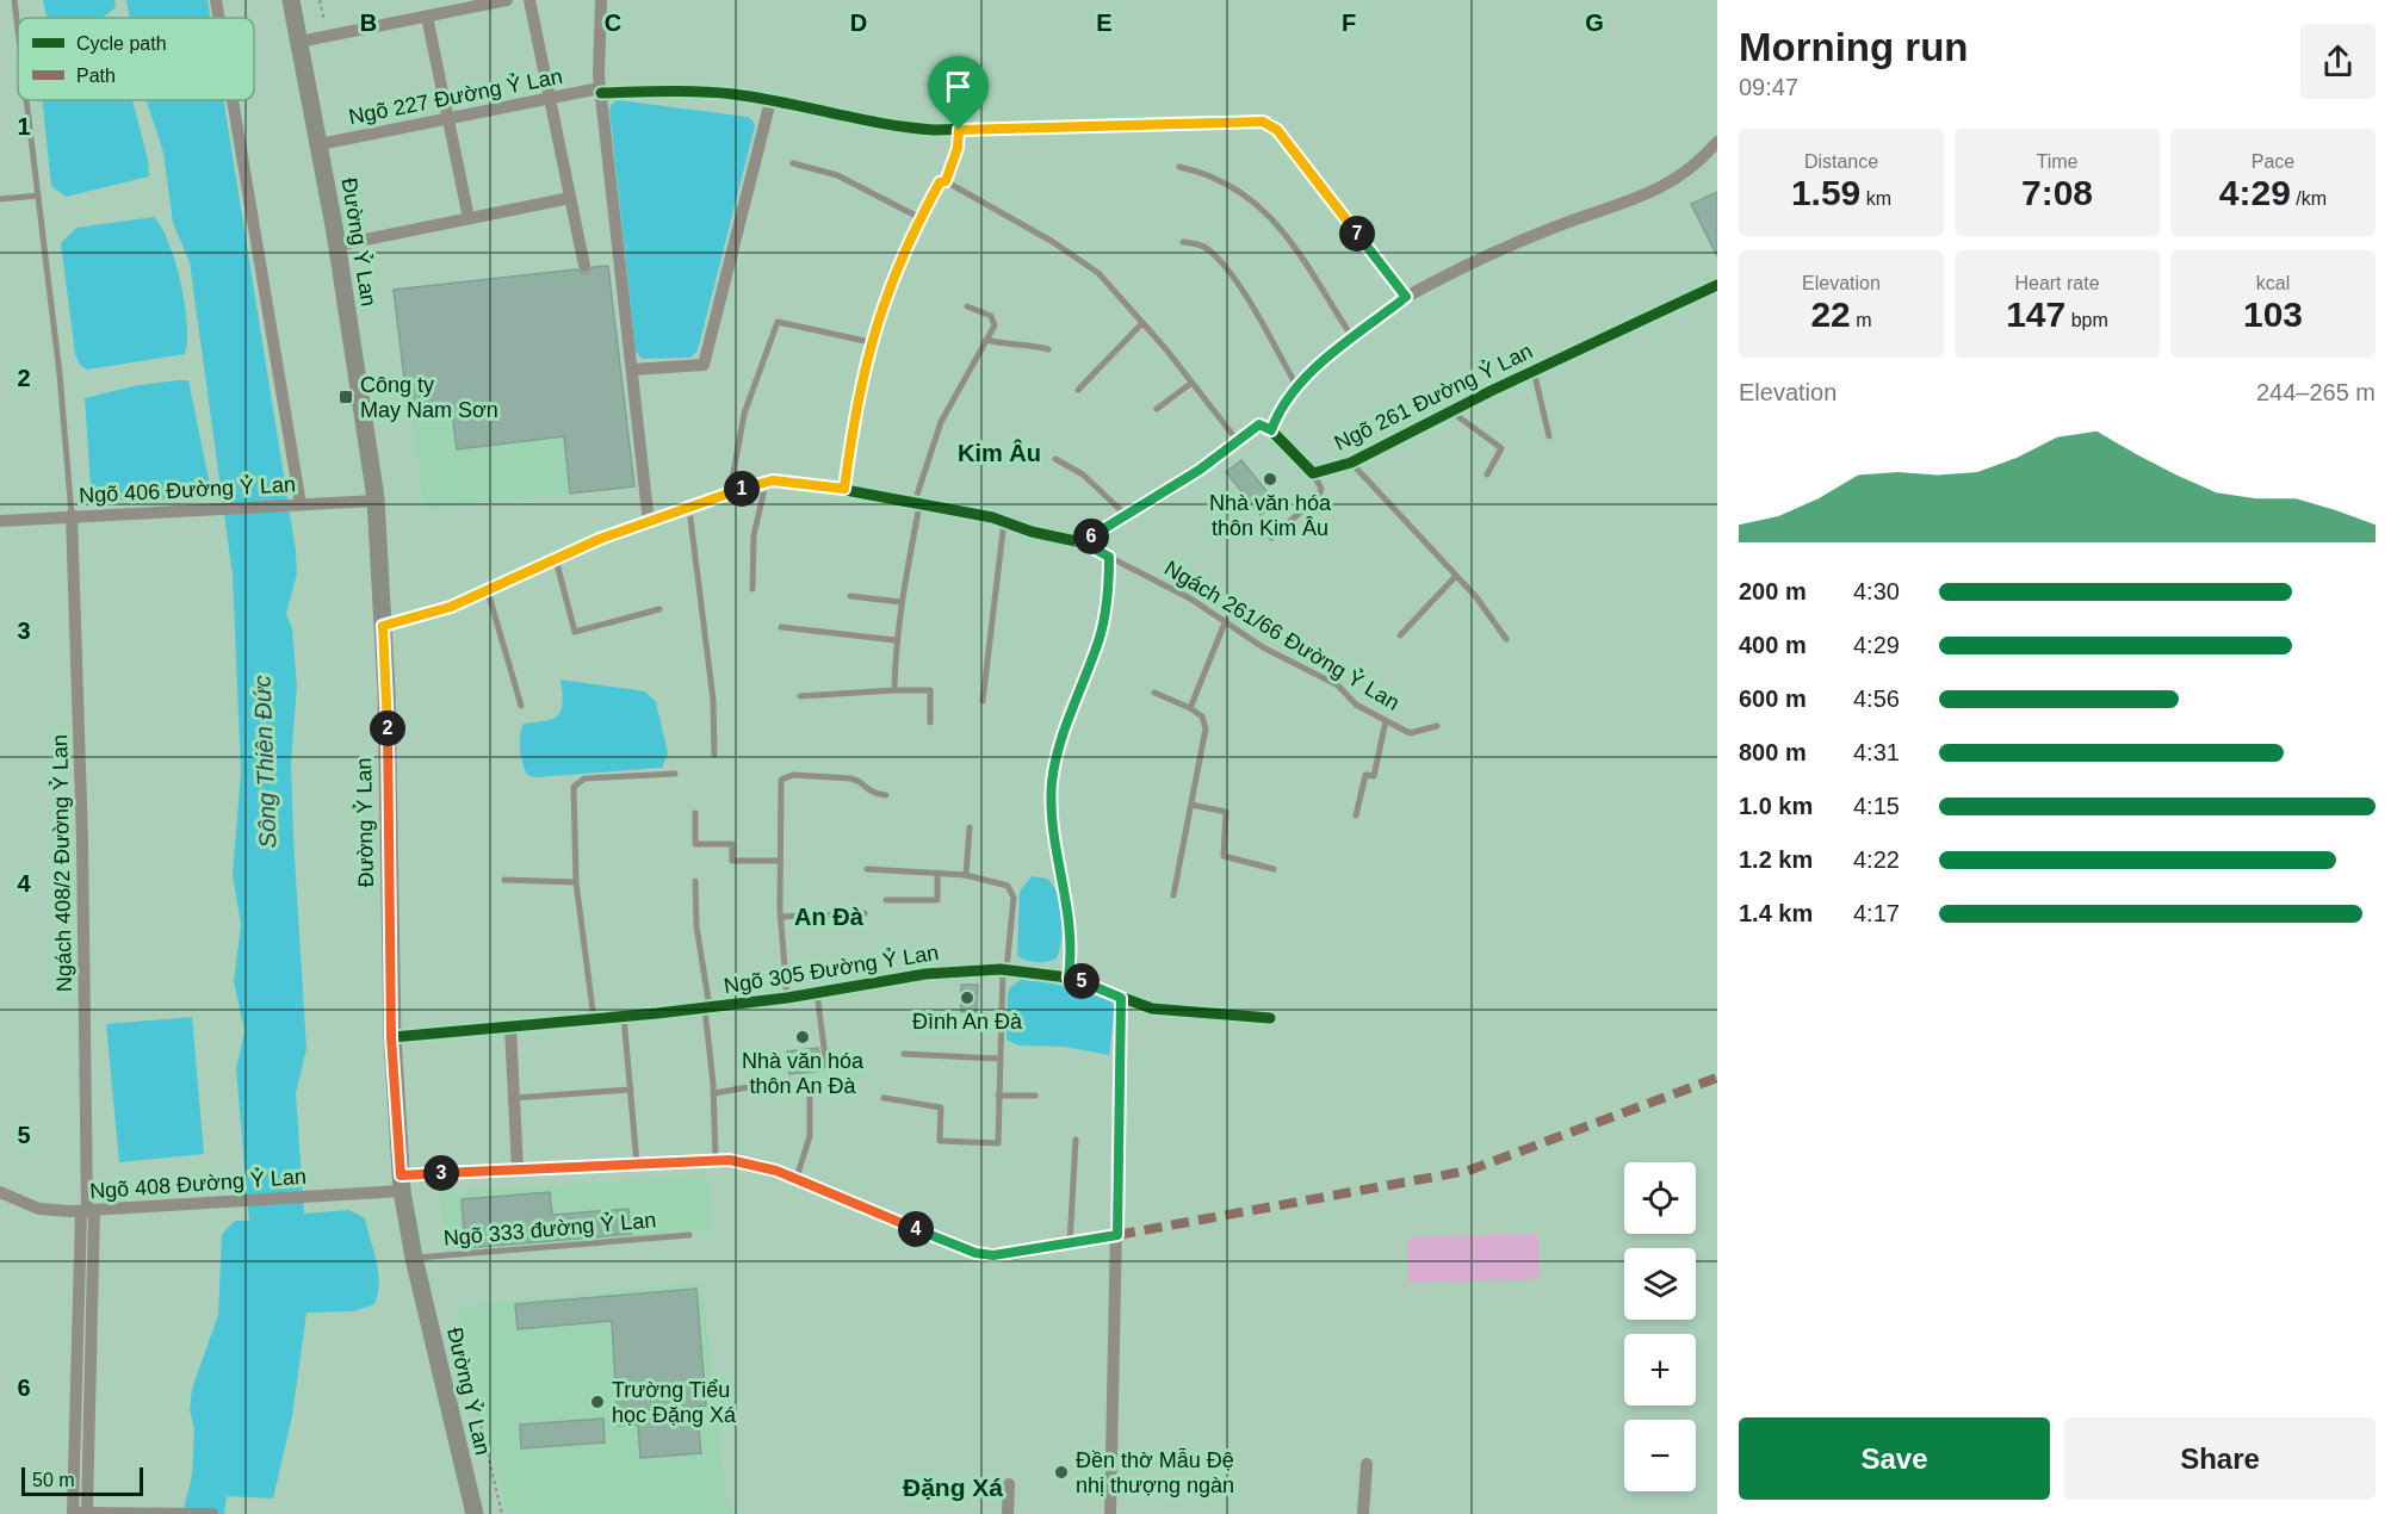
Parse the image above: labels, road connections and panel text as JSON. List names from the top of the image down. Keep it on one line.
{"streets":{"main road":["Đường Ỷ Lan"],"street":["Ngõ 227 Đường Ỷ Lan","Ngõ 261 Đường Ỷ Lan","Ngõ 406 Đường Ỷ Lan","Ngách 408/2 Đường Ỷ Lan","Ngõ 305 Đường Ỷ Lan","Ngõ 408 Đường Ỷ Lan"],"lane":["Ngách 261/66 Đường Ỷ Lan","Ngõ 333 đường Ỷ Lan"]},"crossings":[["Ngõ 227 Đường Ỷ Lan","Đường Ỷ Lan"],["Đường Ỷ Lan","Ngõ 406 Đường Ỷ Lan"],["Đường Ỷ Lan","Ngõ 305 Đường Ỷ Lan"],["Đường Ỷ Lan","Ngõ 408 Đường Ỷ Lan"],["Đường Ỷ Lan","Ngõ 333 đường Ỷ Lan"],["Ngõ 406 Đường Ỷ Lan","Ngách 408/2 Đường Ỷ Lan"],["Ngách 408/2 Đường Ỷ Lan","Ngõ 408 Đường Ỷ Lan"]],"districts":["Kim Âu","An Đà","Đặng Xá"],"water":["Sông Thiên Đức"],"places":{"transit":["Công ty May Nam Sơn"],"other":["Nhà văn hóa thôn Kim Âu","Đình An Đà","Nhà văn hóa thôn An Đà","Trường Tiểu học Đặng Xá","Đền thờ Mẫu Đệ nhị thượng ngàn"]},"legend":["Cycle path","Path"],"scale_bar":"50 m","page":{"heading":["Morning run","09:47"],"stats":[["Distance","1.59 km"],["Time","7:08"],["Pace","4:29 /km"],["Elevation","22 m"],["Heart rate","147 bpm"],["kcal","103"]],"pins":["7","1","6","2","5","3","4"],"chart":["Elevation","244–265 m"],"list":[{"name":"200 m","note":"4:30"},{"name":"400 m","note":"4:29"},{"name":"600 m","note":"4:56"},{"name":"800 m","note":"4:31"},{"name":"1.0 km","note":"4:15"},{"name":"1.2 km","note":"4:22"},{"name":"1.4 km","note":"4:17"}],"map_buttons":["+","−"],"buttons":["Save","Share"],"scale":"50 m"},"grid":{"columns":["B","C","D","E","F","G"],"rows":["1","2","3","4","5","6"]}}
